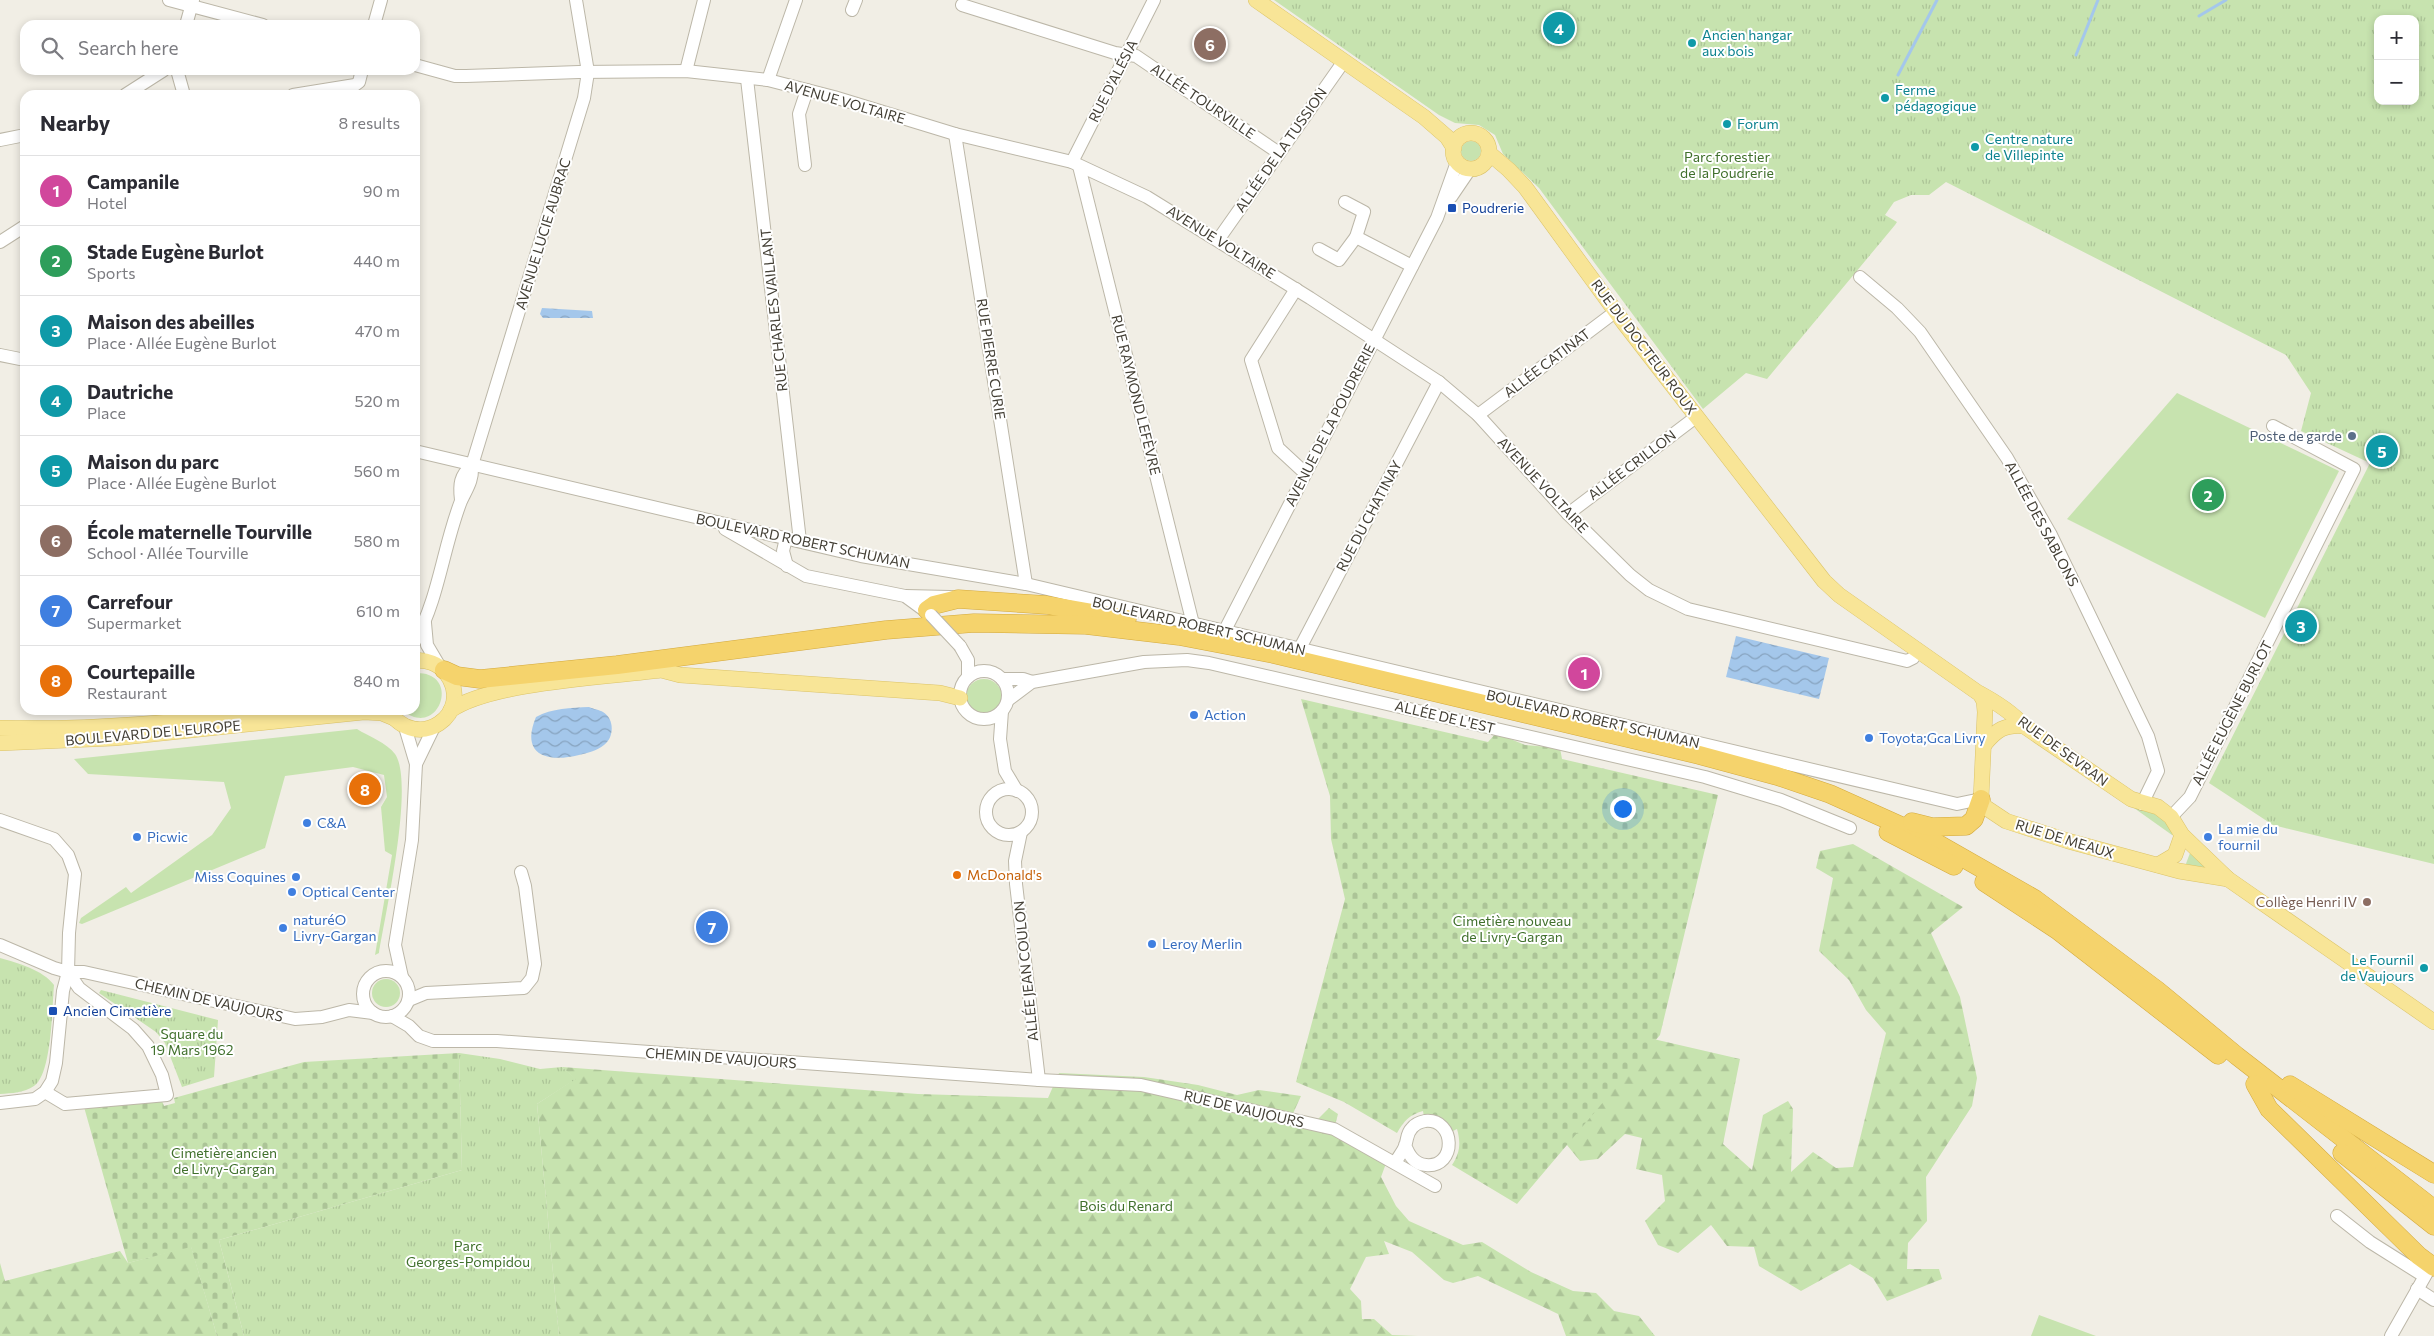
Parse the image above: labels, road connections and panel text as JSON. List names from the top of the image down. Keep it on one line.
{"streets":{"main road":["RUE DU DOCTEUR ROUX","BOULEVARD DE L'EUROPE","RUE DE SEVRAN","RUE DE MEAUX"],"street":["RUE D'ALÉSIA","ALLÉE TOURVILLE","AVENUE VOLTAIRE","ALLÉE DE LA TUSSION","AVENUE LUCIE AUBRAC","RUE CHARLES VAILLANT","RUE PIERRE CURIE","ALLÉE CATINAT","RUE RAYMOND LEFÈVRE","AVENUE DE LA POUDRERIE","ALLÉE CRILLON","RUE DU CHATINAY","ALLÉE DES SABLONS","BOULEVARD ROBERT SCHUMAN","ALLÉE EUGÈNE BURLOT","ALLÉE DE L'EST","ALLÉE JEAN COULON","CHEMIN DE VAUJOURS","RUE DE VAUJOURS"]},"crossings":[["RUE D'ALÉSIA","ALLÉE TOURVILLE"],["RUE D'ALÉSIA","AVENUE VOLTAIRE"],["RUE D'ALÉSIA","RUE RAYMOND LEFÈVRE"],["ALLÉE TOURVILLE","ALLÉE DE LA TUSSION"],["AVENUE VOLTAIRE","ALLÉE DE LA TUSSION"],["AVENUE VOLTAIRE","AVENUE LUCIE AUBRAC"],["AVENUE VOLTAIRE","RUE CHARLES VAILLANT"],["AVENUE VOLTAIRE","RUE DU DOCTEUR ROUX"],["AVENUE VOLTAIRE","RUE PIERRE CURIE"],["AVENUE VOLTAIRE","ALLÉE CATINAT"],["AVENUE VOLTAIRE","RUE RAYMOND LEFÈVRE"],["AVENUE VOLTAIRE","AVENUE DE LA POUDRERIE"],["AVENUE VOLTAIRE","ALLÉE CRILLON"],["AVENUE VOLTAIRE","RUE DU CHATINAY"],["AVENUE VOLTAIRE","RUE DE SEVRAN"],["AVENUE LUCIE AUBRAC","BOULEVARD ROBERT SCHUMAN"],["RUE CHARLES VAILLANT","BOULEVARD ROBERT SCHUMAN"],["RUE DU DOCTEUR ROUX","ALLÉE CATINAT"],["RUE DU DOCTEUR ROUX","AVENUE DE LA POUDRERIE"],["RUE DU DOCTEUR ROUX","ALLÉE CRILLON"],["RUE DU DOCTEUR ROUX","RUE DE SEVRAN"],["RUE PIERRE CURIE","BOULEVARD ROBERT SCHUMAN"],["RUE RAYMOND LEFÈVRE","BOULEVARD ROBERT SCHUMAN"],["AVENUE DE LA POUDRERIE","BOULEVARD ROBERT SCHUMAN"],["RUE DU CHATINAY","BOULEVARD ROBERT SCHUMAN"],["ALLÉE DES SABLONS","RUE DE SEVRAN"],["BOULEVARD ROBERT SCHUMAN","RUE DE MEAUX"],["ALLÉE EUGÈNE BURLOT","RUE DE SEVRAN"],["ALLÉE JEAN COULON","CHEMIN DE VAUJOURS"],["ALLÉE JEAN COULON","RUE DE VAUJOURS"],["CHEMIN DE VAUJOURS","RUE DE VAUJOURS"]],"parks":["Parc forestier de la Poudrerie","Cimetière nouveau de Livry-Gargan","Square du 19 Mars 1962","Cimetière ancien de Livry-Gargan","Bois du Renard","Parc Georges-Pompidou"],"places":{"other":["Ancien hangar aux bois","Ferme pédagogique","Forum","Centre nature de Villepinte","Poste de garde","Action","Toyota;Gca Livry","C&A","Picwic","La mie du fournil","McDonald's","Miss Coquines","Optical Center","Collège Henri IV","naturéO Livry-Gargan","Leroy Merlin","Le Fournil de Vaujours"],"transit":["Poudrerie","Ancien Cimetière"]},"page":{"pins":["4","6","5","2","3","1","8","7"],"map_buttons":["+","−"],"search":"Search here","heading":["Nearby","8 results"],"list":[{"mark":"1","name":"Campanile","note":"Hotel","value":"90 m"},{"mark":"2","name":"Stade Eugène Burlot","note":"Sports","value":"440 m"},{"mark":"3","name":"Maison des abeilles","note":"Place · Allée Eugène Burlot","value":"470 m"},{"mark":"4","name":"Dautriche","note":"Place","value":"520 m"},{"mark":"5","name":"Maison du parc","note":"Place · Allée Eugène Burlot","value":"560 m"},{"mark":"6","name":"École maternelle Tourville","note":"School · Allée Tourville","value":"580 m"},{"mark":"7","name":"Carrefour","note":"Supermarket","value":"610 m"},{"mark":"8","name":"Courtepaille","note":"Restaurant","value":"840 m"}]}}
